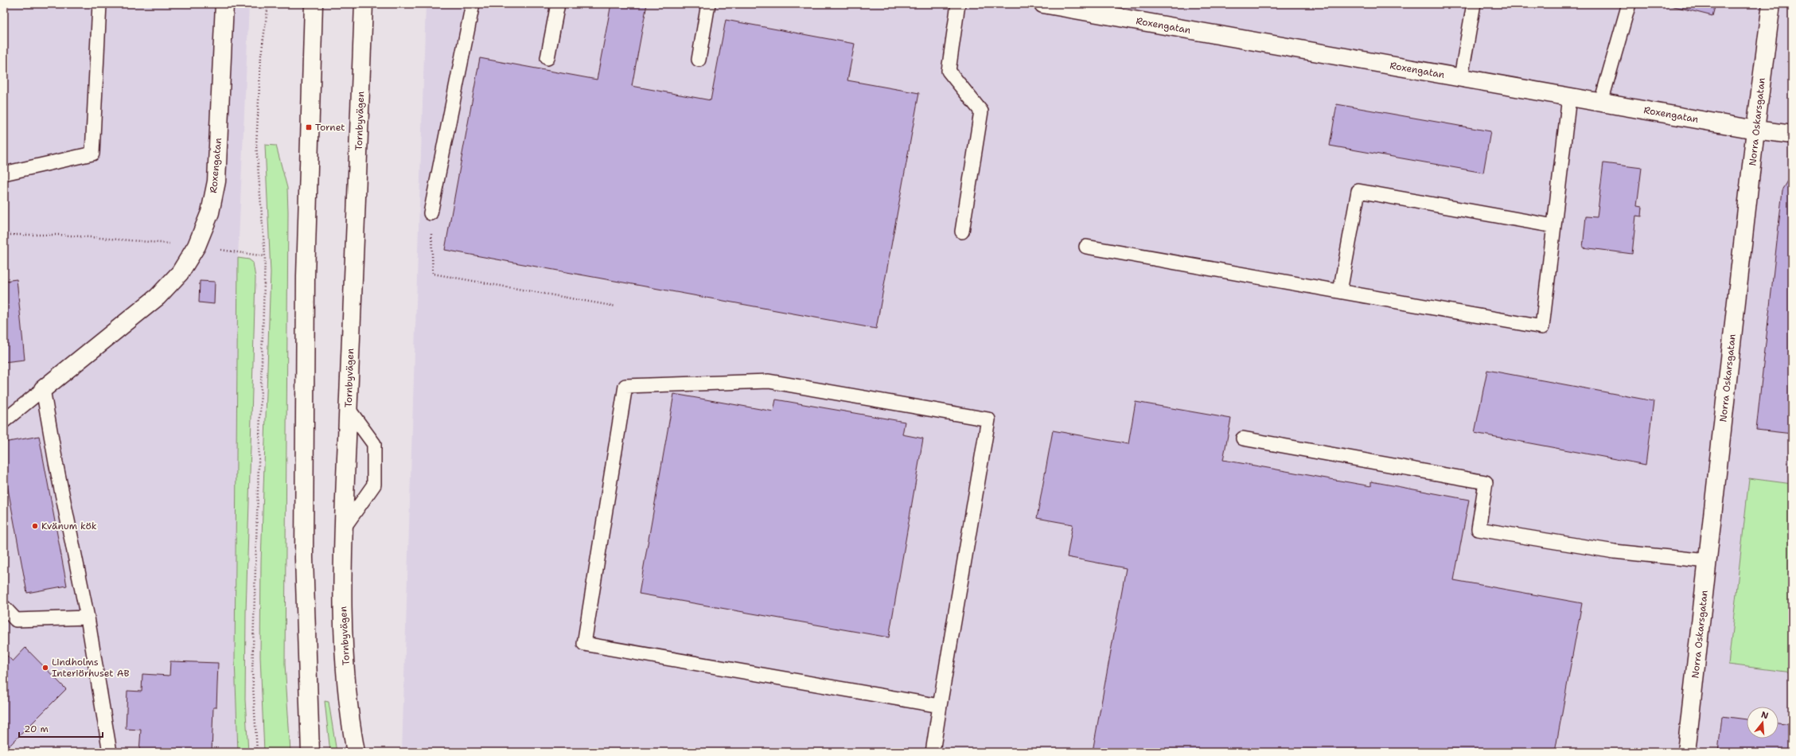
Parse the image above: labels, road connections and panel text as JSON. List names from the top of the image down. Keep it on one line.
{"streets":{"street":["Roxengatan","Tornbyvägen","Norra Oskarsgatan"]},"crossings":[["Roxengatan","Norra Oskarsgatan"]],"places":{"transit":["Tornet"],"other":["Kvänum kök","Lindholms Interiörhuset AB"]},"scale_bar":"20 m","north":"top"}
